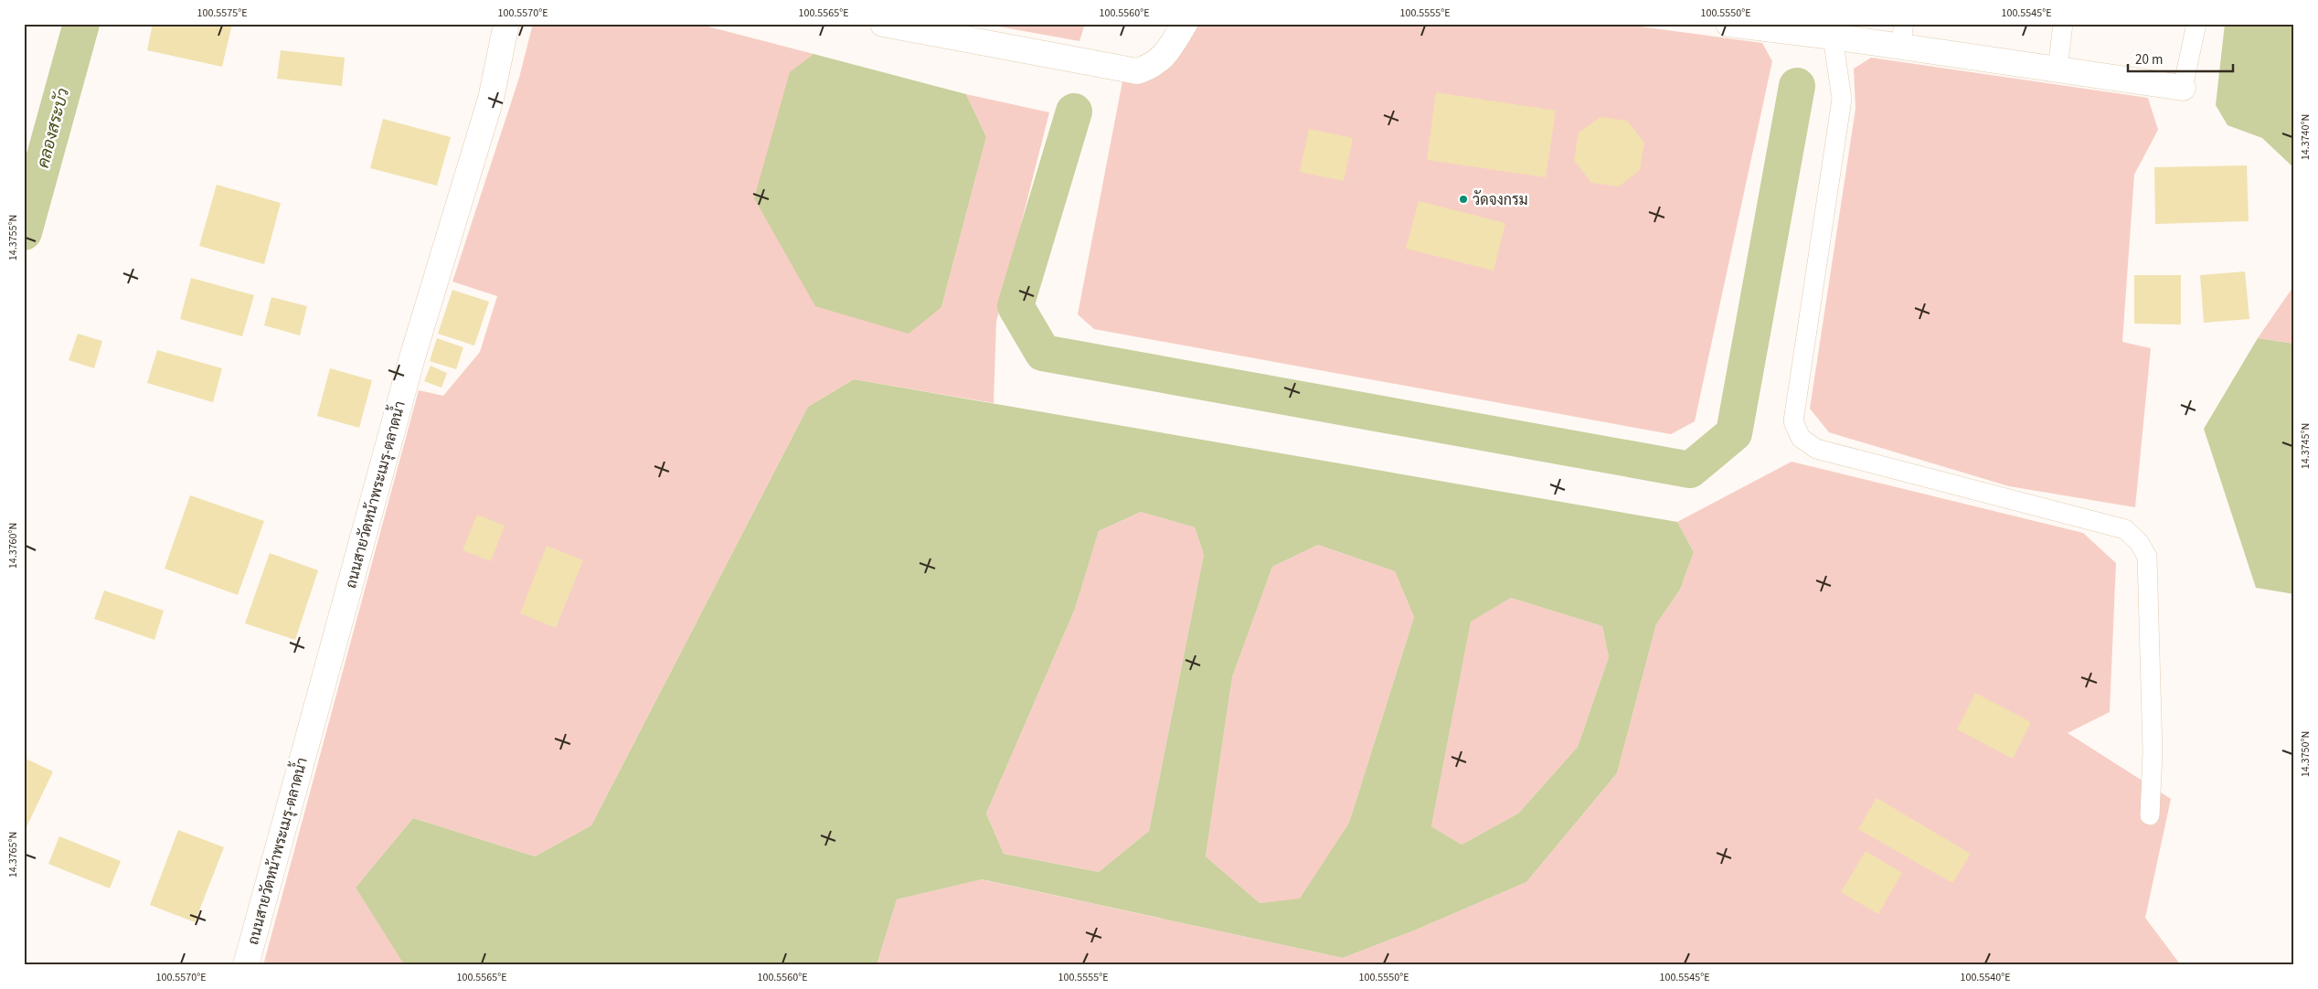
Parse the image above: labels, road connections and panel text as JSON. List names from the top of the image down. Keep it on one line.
{"streets":{"street":["ถนนสายวัดหน้าพระเมรุ-ตลาดน้ำ"]},"water":["คลองสระบัว"],"places":["วัดจงกรม"],"scale_bar":"20 m","coordinates":["100.5575°E","100.5570°E","100.5565°E","100.5560°E","100.5555°E","100.5550°E","100.5545°E","14.3740°N","14.3755°N","14.3745°N","14.3760°N","14.3750°N","14.3765°N","100.5540°E"]}
